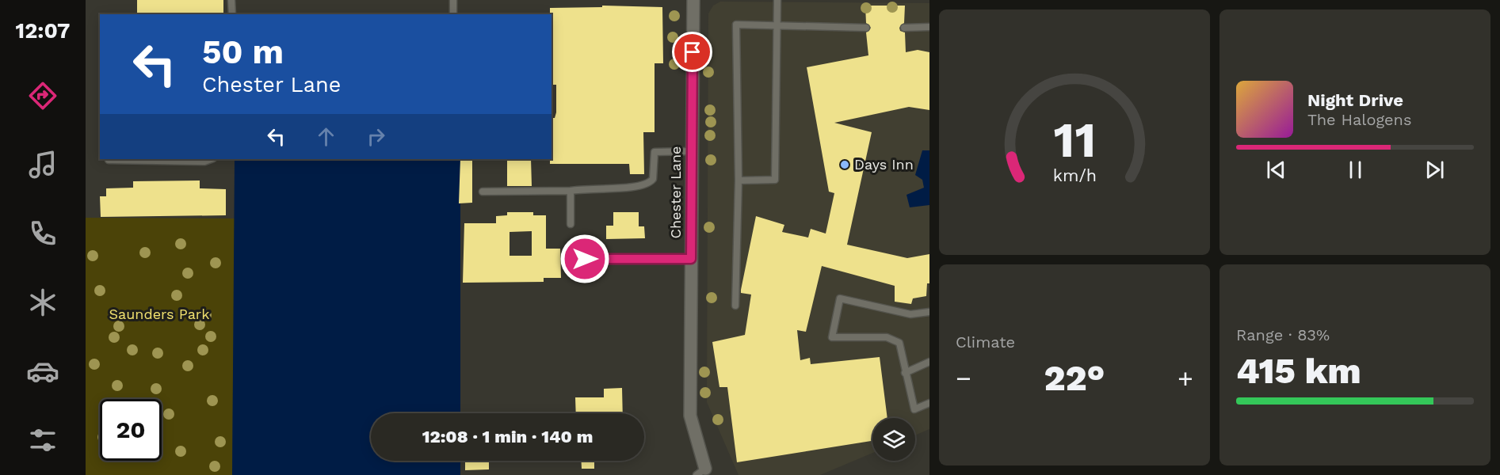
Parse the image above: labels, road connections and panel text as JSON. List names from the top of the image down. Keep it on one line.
{"streets":{"street":["Chester Lane"]},"parks":["Saunders Park"],"places":["Days Inn"],"page":{"tabs":"12:07","turn":["50 m","Chester Lane"],"song":["Night Drive","The Halogens"],"tile":["Climate",["Range · 83%","415 km"]],"heat":["−","22°","+"],"limit":"20","trip":"12:08 · 1 min · 140 m","gauge":["11","km/h"]}}
